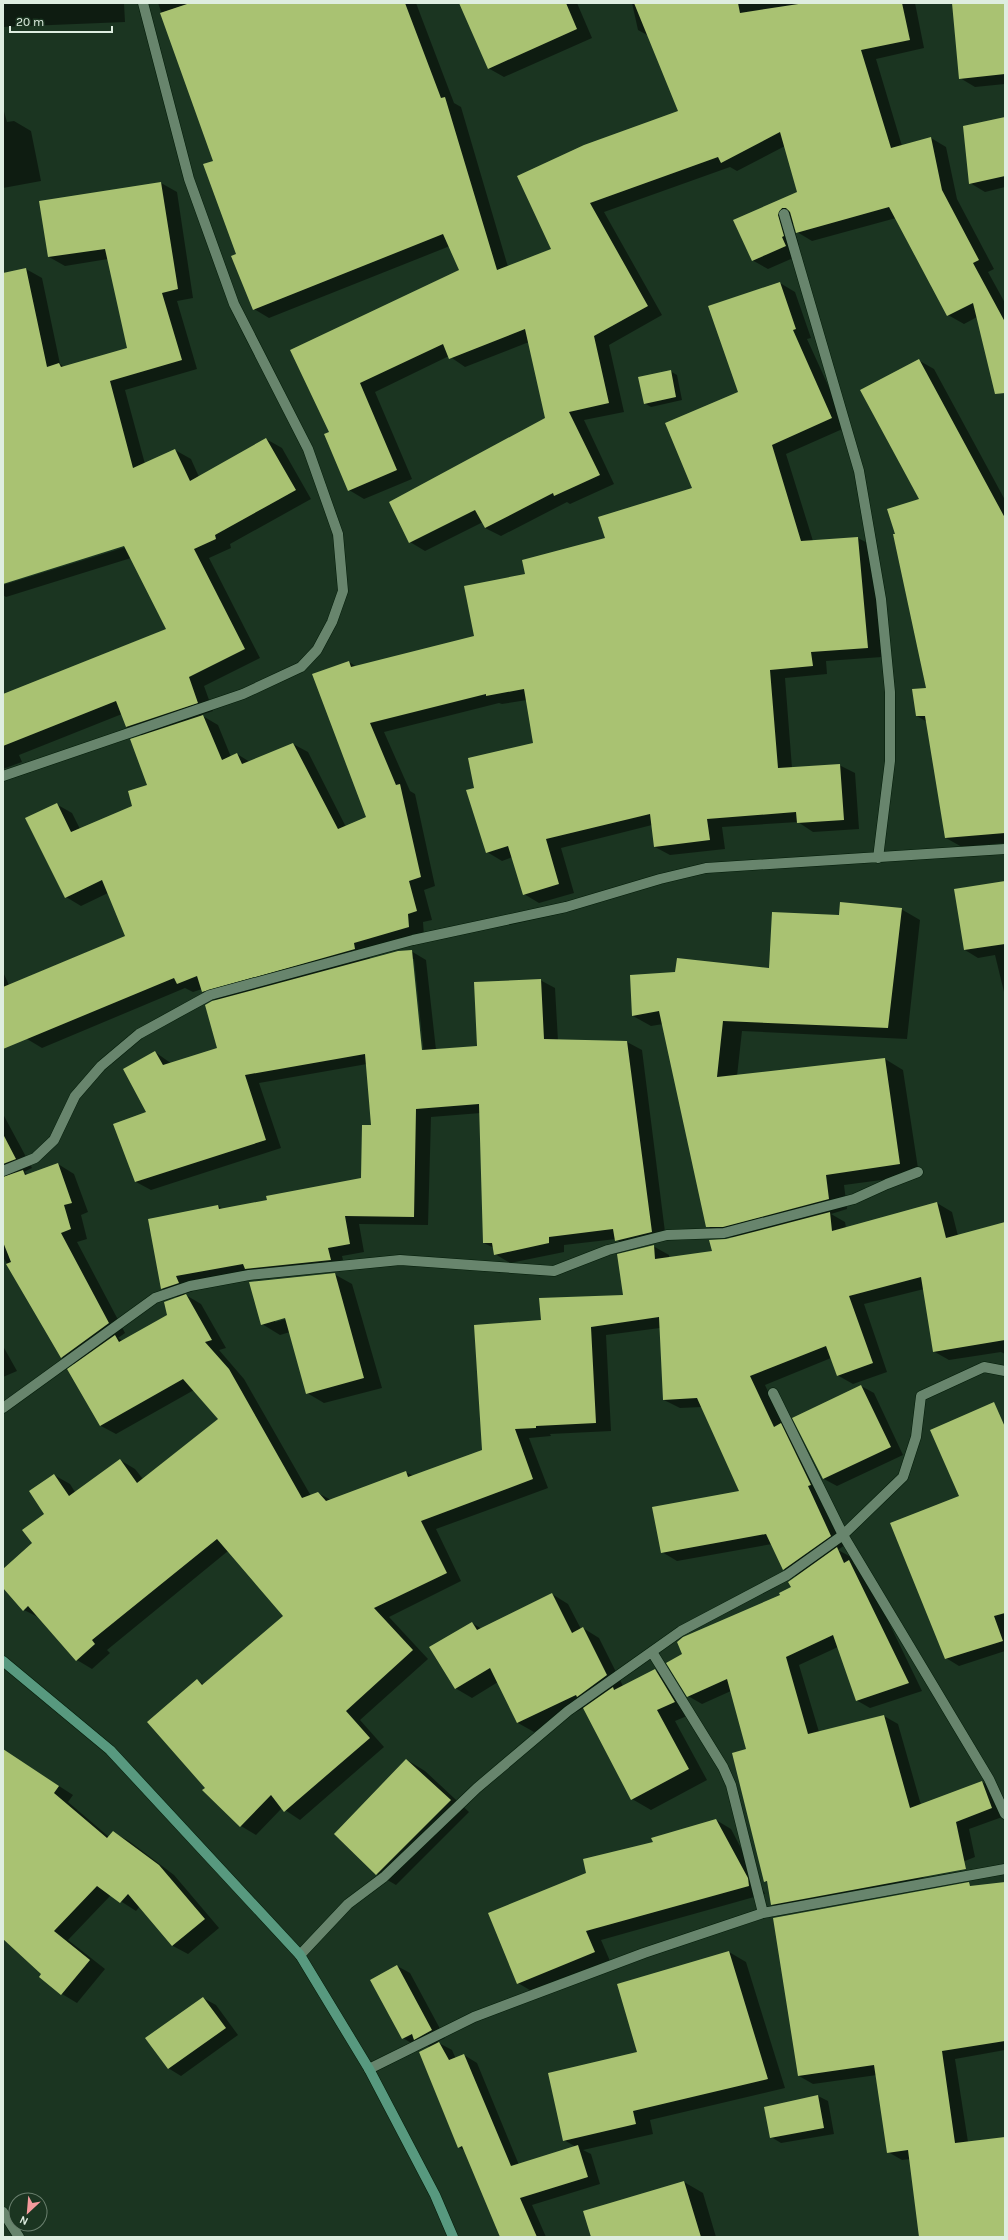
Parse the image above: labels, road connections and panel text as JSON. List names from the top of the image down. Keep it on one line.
{"scale_bar":"20 m","north":"bottom left"}
